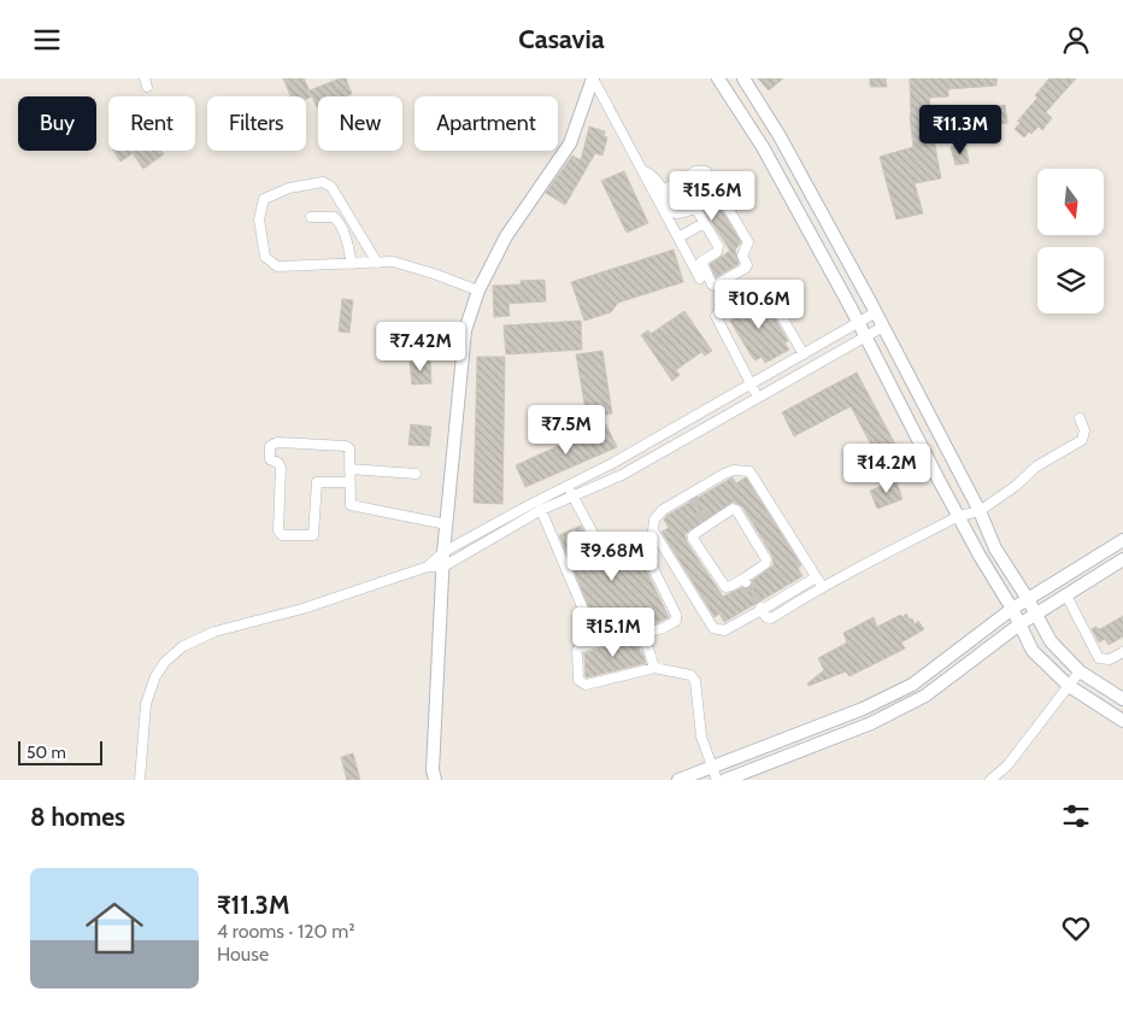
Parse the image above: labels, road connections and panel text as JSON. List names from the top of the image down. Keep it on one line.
{"scale_bar":"50 m","north":"bottom","page":{"header":"Casavia","chip":["Buy","Rent","Filters","New","Apartment"],"price":["₹11.3M","₹15.6M","₹10.6M","₹7.42M","₹7.5M","₹14.2M","₹9.68M","₹15.1M"],"scale":"50 m","heading":"8 homes","list":[{"name":"₹11.3M","note":"4 rooms · 120 m² · House"}]}}
